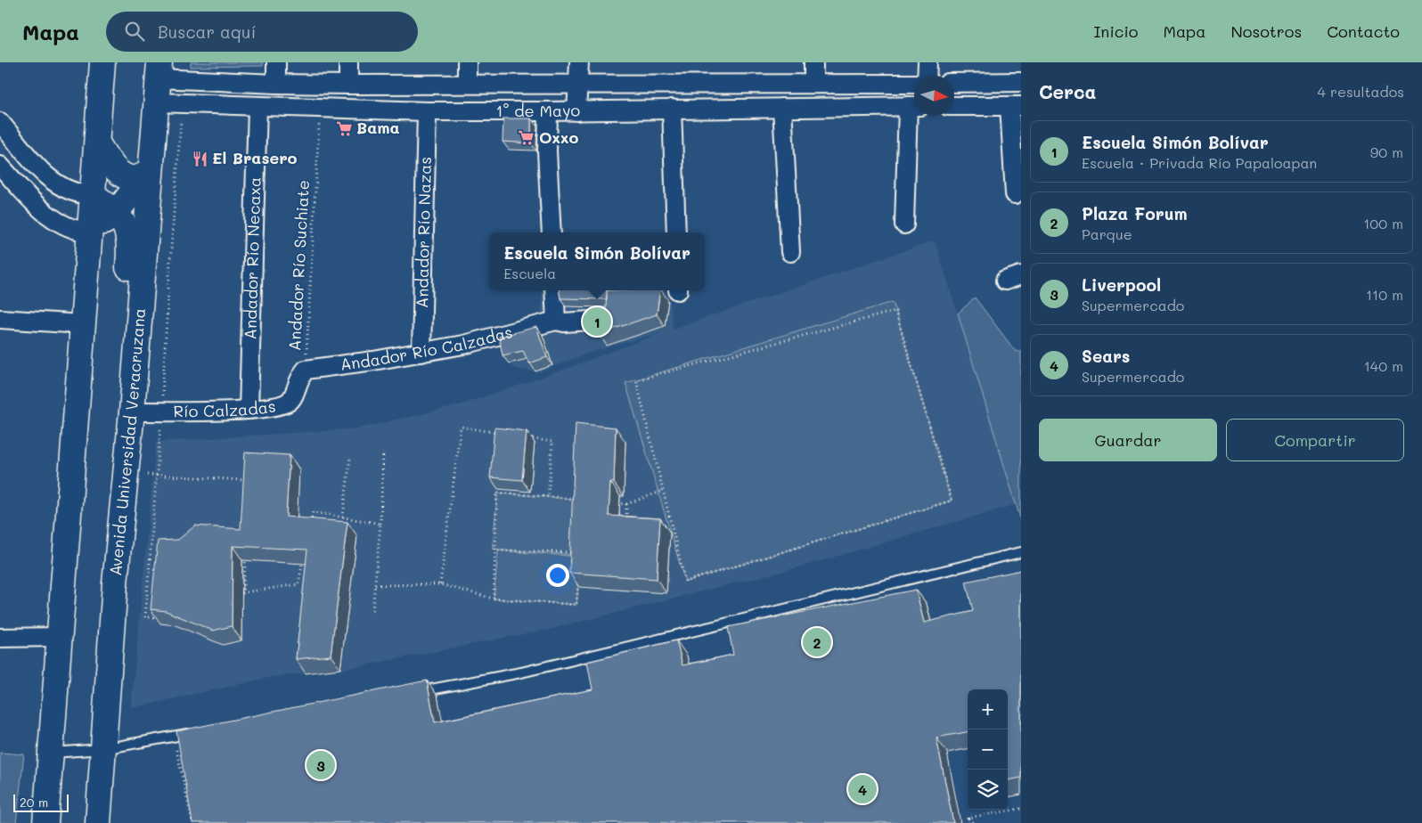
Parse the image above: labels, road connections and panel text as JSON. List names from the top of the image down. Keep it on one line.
{"streets":{"main road":["Avenida Universidad Veracruzana"],"street":["1° de Mayo","Andador Río Nazas","Andador Río Necaxa","Andador Río Calzadas","Río Calzadas"],"path":["Andador Río Suchiate"]},"crossings":[["1° de Mayo","Andador Río Nazas"],["1° de Mayo","Andador Río Necaxa"],["1° de Mayo","Andador Río Suchiate"],["1° de Mayo","Avenida Universidad Veracruzana"],["Andador Río Nazas","Andador Río Calzadas"],["Andador Río Necaxa","Río Calzadas"],["Andador Río Suchiate","Andador Río Calzadas"],["Andador Río Suchiate","Río Calzadas"],["Andador Río Calzadas","Río Calzadas"],["Río Calzadas","Avenida Universidad Veracruzana"]],"places":{"supermarket":["Bama","Oxxo"],"restaurant":["El Brasero"]},"scale_bar":"20 m","north":"right","page":{"header":"Mapa","search":"Buscar aquí","nav":["Inicio","Mapa","Nosotros","Contacto"],"heading":["Cerca","4 resultados"],"list":[{"mark":"1","name":"Escuela Simón Bolívar","note":"Escuela · Privada Río Papaloapan","value":"90 m"},{"mark":"2","name":"Plaza Forum","note":"Parque","value":"100 m"},{"mark":"3","name":"Liverpool","note":"Supermercado","value":"110 m"},{"mark":"4","name":"Sears","note":"Supermercado","value":"140 m"}],"popup":["Escuela Simón Bolívar","Escuela"],"pins":["1","2","3","4"],"buttons":["Guardar","Compartir"],"map_buttons":["+","−"],"scale":"20 m"}}
